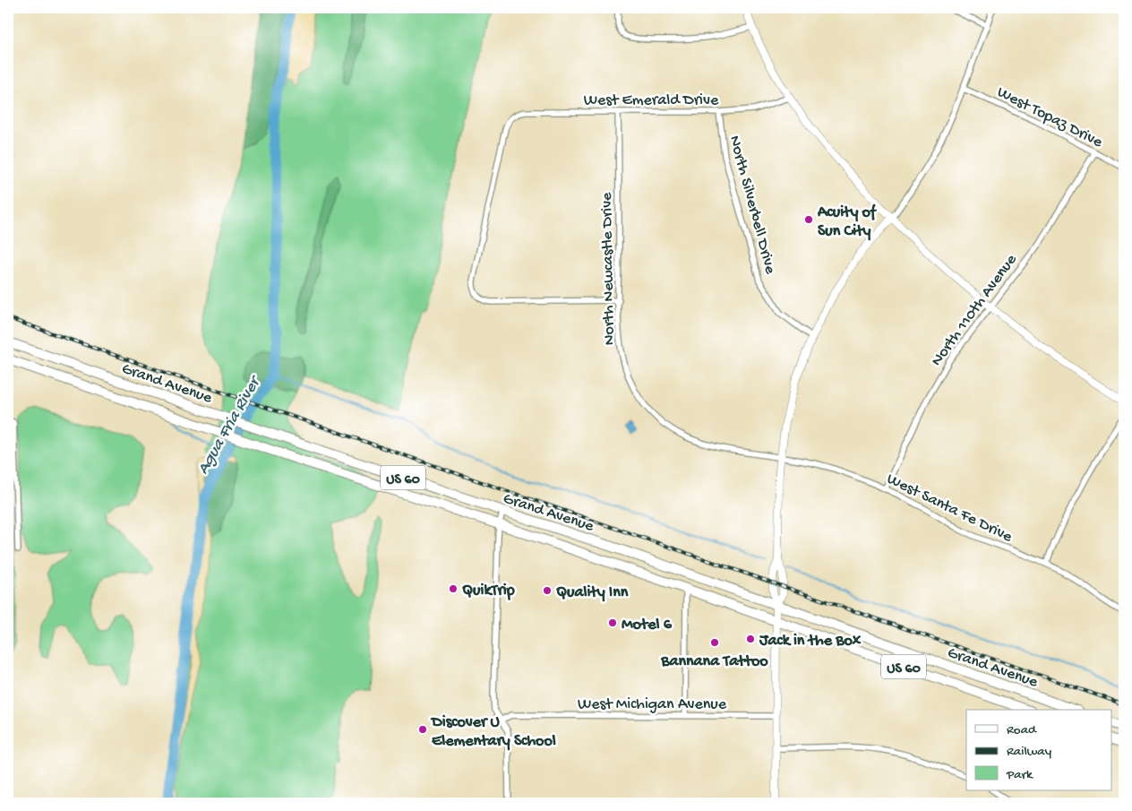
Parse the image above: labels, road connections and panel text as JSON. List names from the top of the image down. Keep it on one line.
{"streets":{"highway":["Grand Avenue","US 60"],"street":["West Emerald Drive","West Topaz Drive","North Silverbell Drive","North Newcastle Drive","North 110th Avenue","West Santa Fe Drive","West Michigan Avenue"]},"crossings":[["West Emerald Drive","North Silverbell Drive"],["West Emerald Drive","North Newcastle Drive"],["West Topaz Drive","North 110th Avenue"],["North Newcastle Drive","West Santa Fe Drive"],["North 110th Avenue","West Santa Fe Drive"]],"water":["Agua Fria River"],"places":["Acuity of Sun City","QuikTrip","Quality Inn","Motel 6","Jack in the Box","Bannana Tattoo","Discover U Elementary School"],"legend":["Road","Railway","Park"]}
